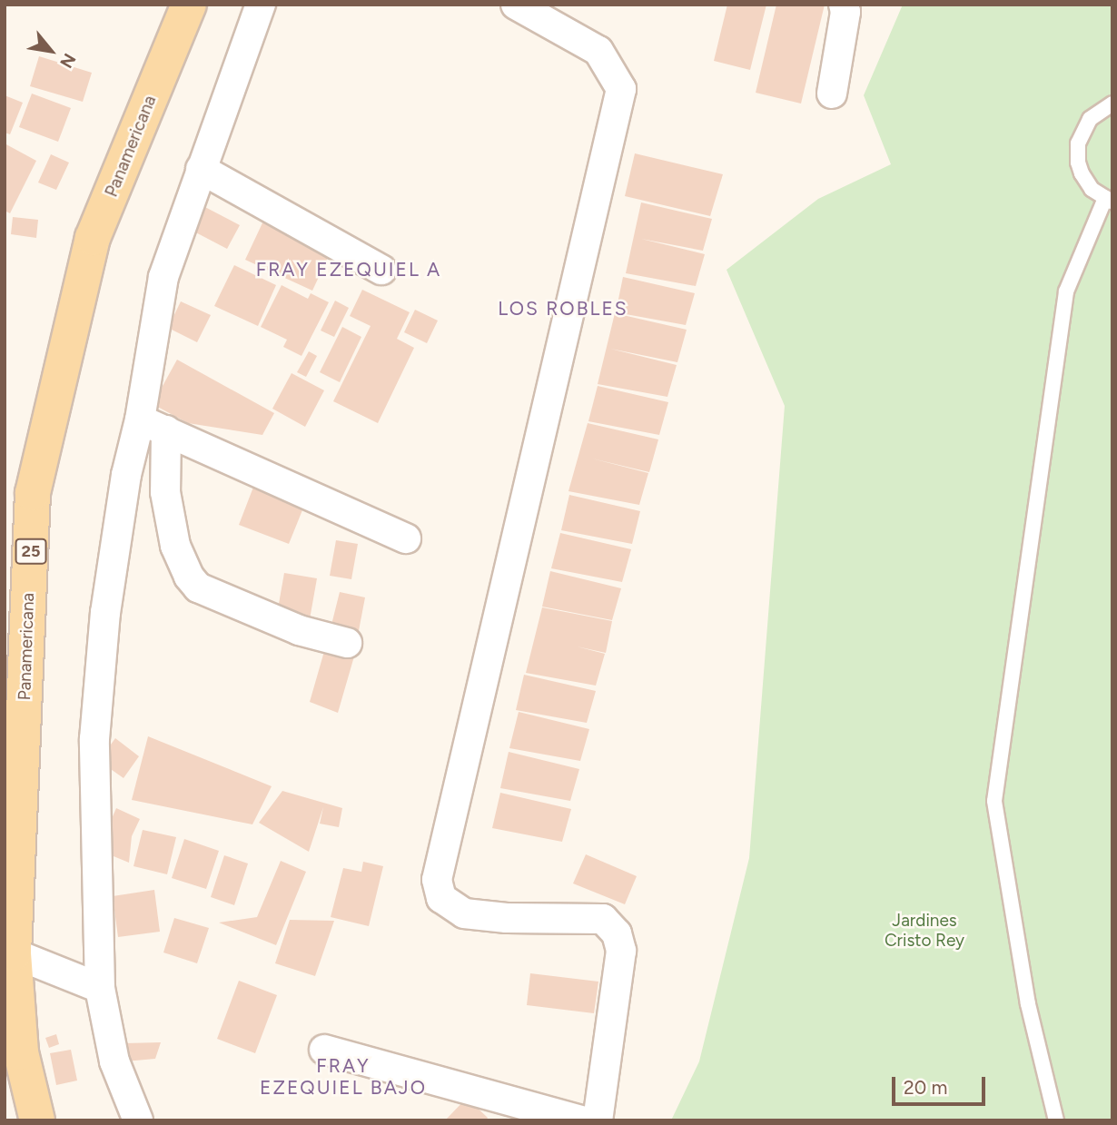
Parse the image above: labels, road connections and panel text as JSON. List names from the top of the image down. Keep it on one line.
{"streets":{"main road":["Panamericana","25"]},"districts":["FRAY EZEQUIEL A","LOS ROBLES","FRAY EZEQUIEL BAJO"],"parks":["Jardines Cristo Rey"],"scale_bar":"20 m","north":"bottom right"}
